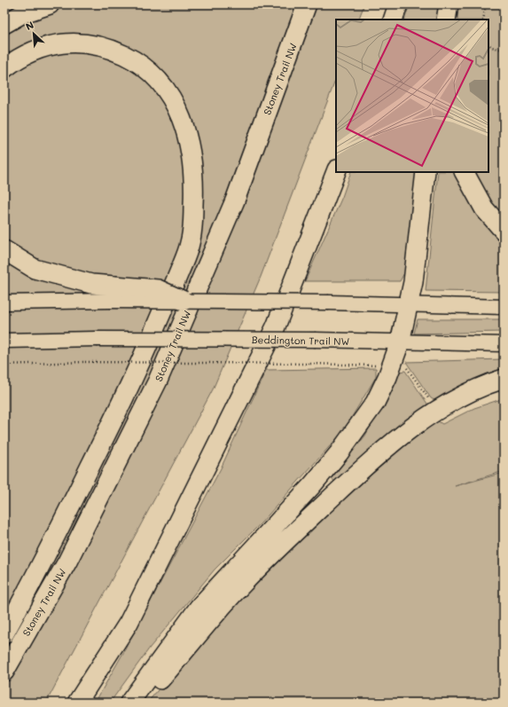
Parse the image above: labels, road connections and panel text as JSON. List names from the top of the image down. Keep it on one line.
{"streets":{"highway":["Stoney Trail NW"],"main road":["Beddington Trail NW"]},"north":"top left"}
